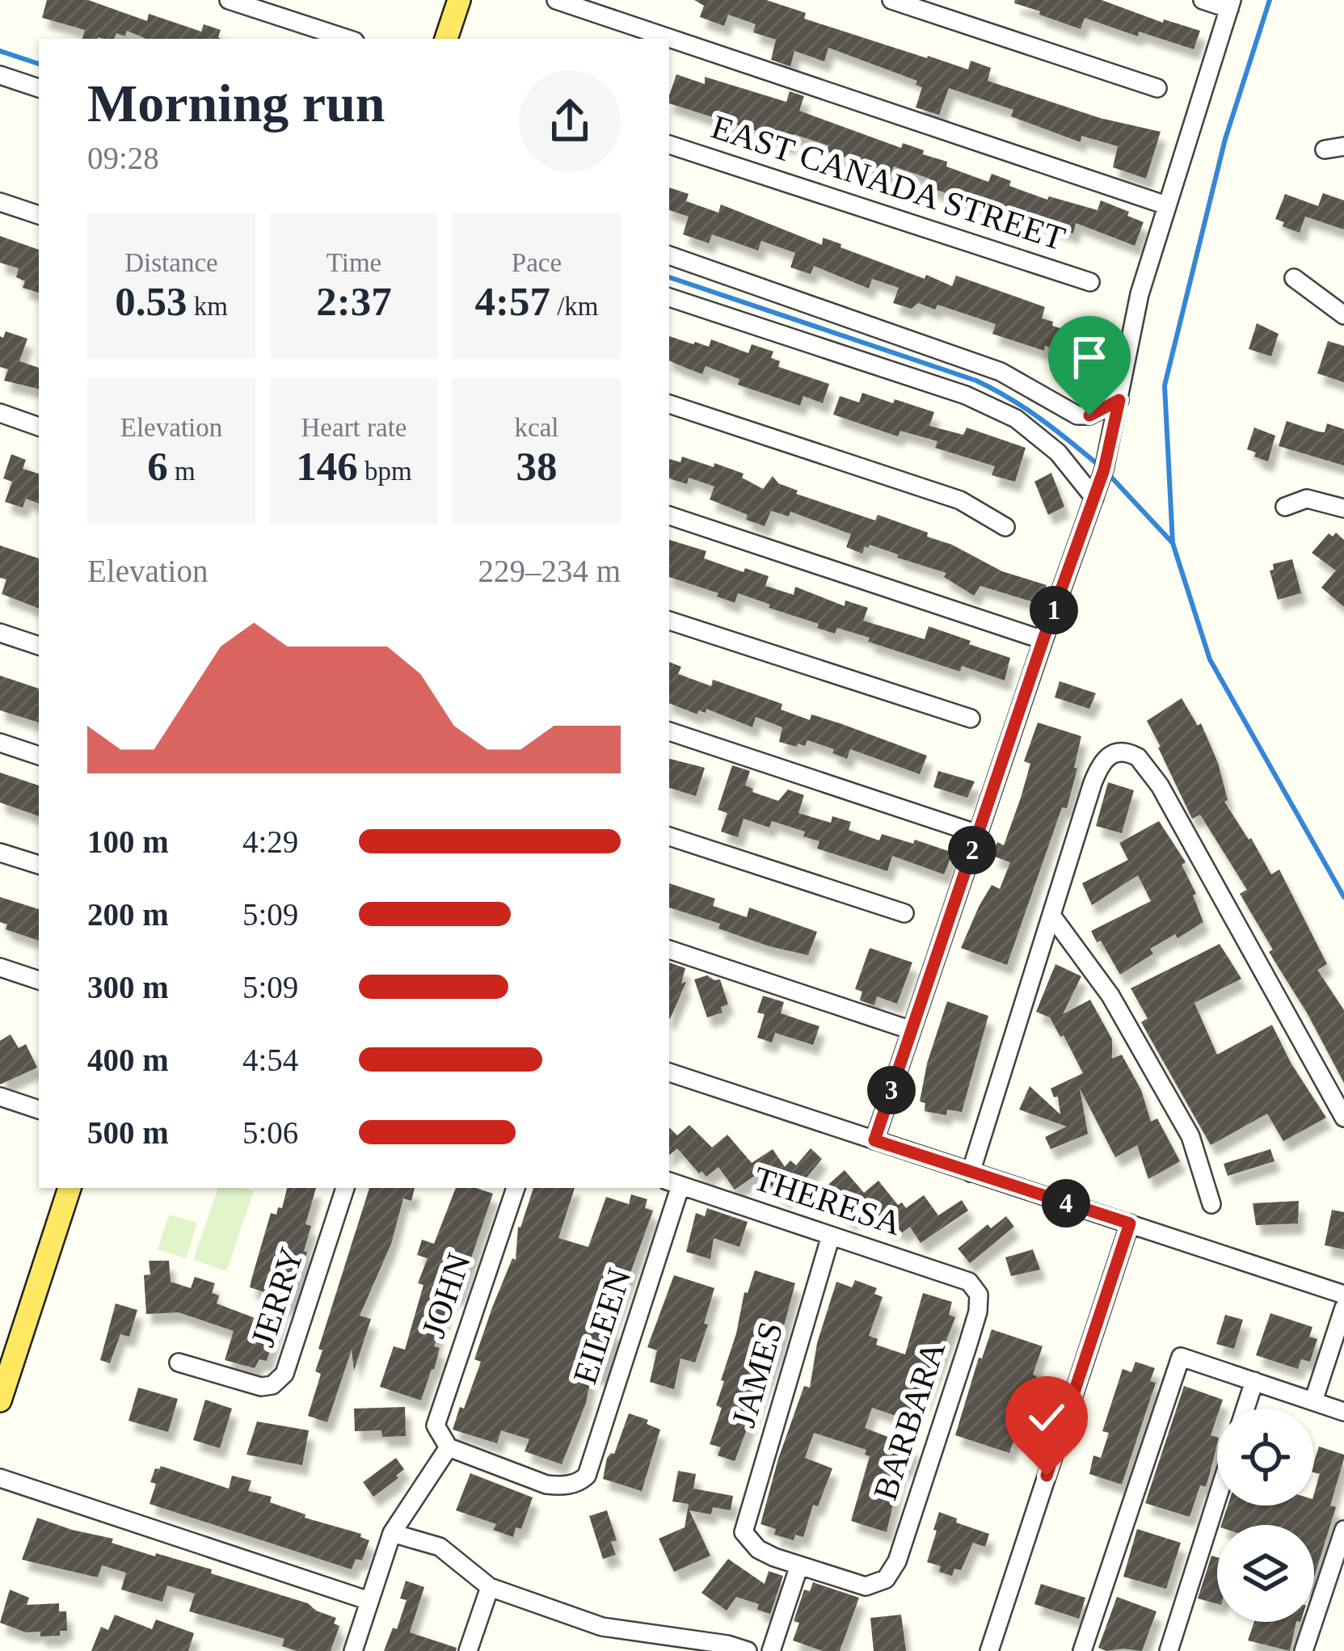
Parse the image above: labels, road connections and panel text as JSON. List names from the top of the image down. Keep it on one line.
{"streets":{"street":["EAST CANADA STREET","THERESA","JOHN","JERRY","EILEEN","JAMES","BARBARA"]},"crossings":[["THERESA","EILEEN"],["THERESA","JAMES"],["THERESA","BARBARA"],["JOHN","EILEEN"],["JAMES","BARBARA"]],"page":{"heading":["Morning run","09:28"],"stats":[["Distance","0.53 km"],["Time","2:37"],["Pace","4:57 /km"],["Elevation","6 m"],["Heart rate","146 bpm"],["kcal","38"]],"chart":["Elevation","229–234 m"],"pins":["1","2","3","4"],"list":[{"name":"100 m","note":"4:29"},{"name":"200 m","note":"5:09"},{"name":"300 m","note":"5:09"},{"name":"400 m","note":"4:54"},{"name":"500 m","note":"5:06"}]}}
